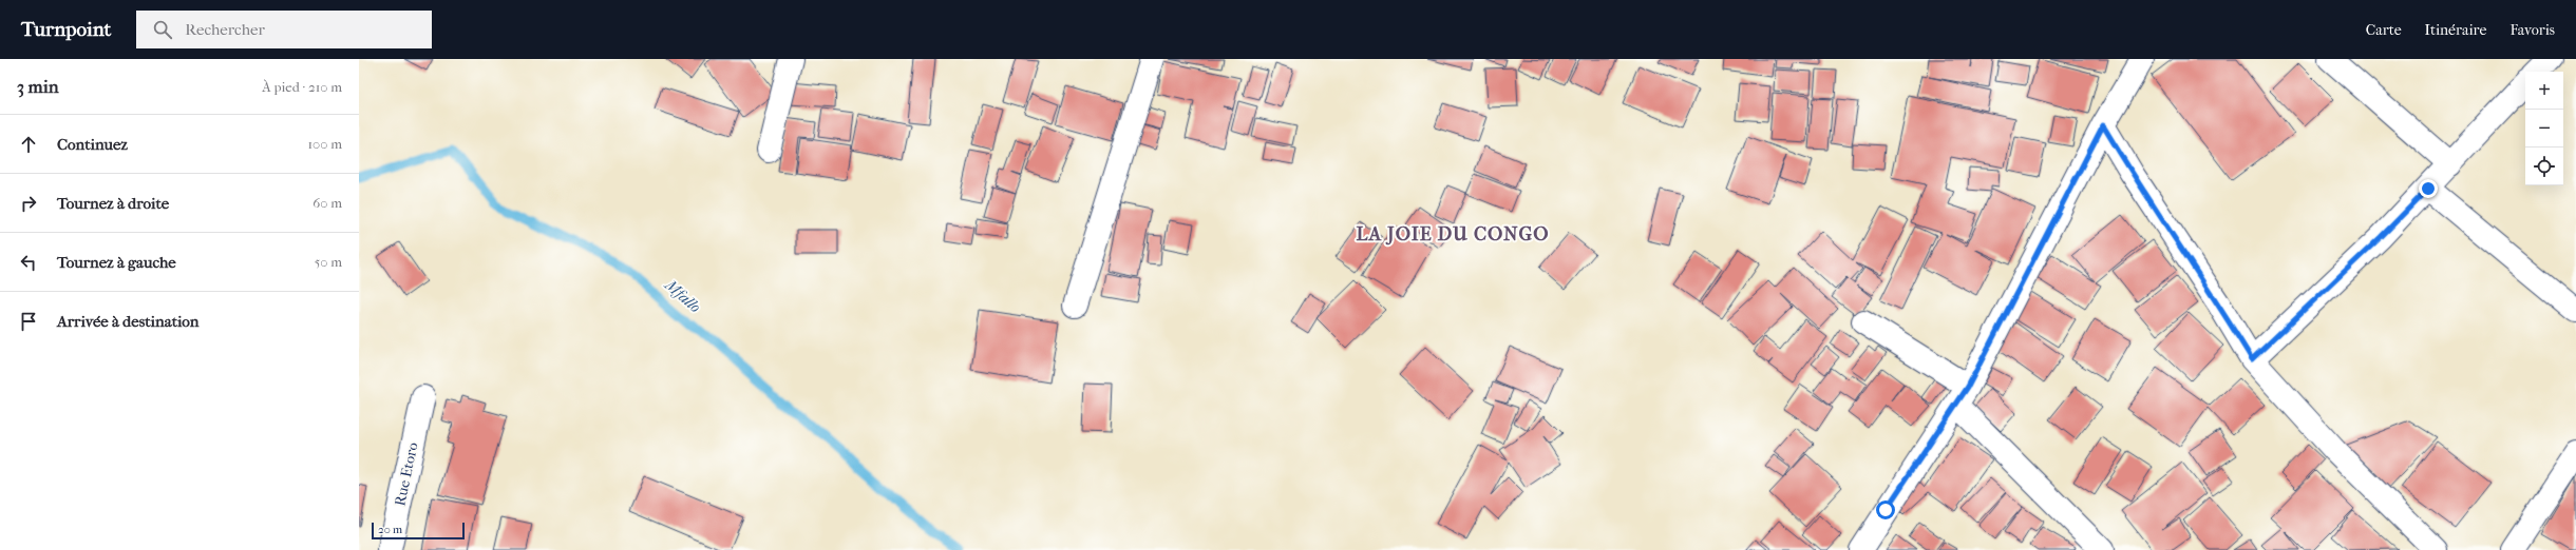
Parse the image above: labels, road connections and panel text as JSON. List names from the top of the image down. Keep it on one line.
{"streets":{"street":["Rue Etoro"]},"districts":["LA JOIE DU CONGO"],"water":["Mfallo"],"scale_bar":"20 m","page":{"header":"Turnpoint","search":"Rechercher","nav":["Carte","Itinéraire","Favoris"],"heading":["3 min","À pied · 210 m"],"map_buttons":["+","−"],"list":[["Continuez","100 m"],["Tournez à droite","60 m"],["Tournez à gauche","50 m"],"Arrivée à destination"],"scale":"20 m"}}
